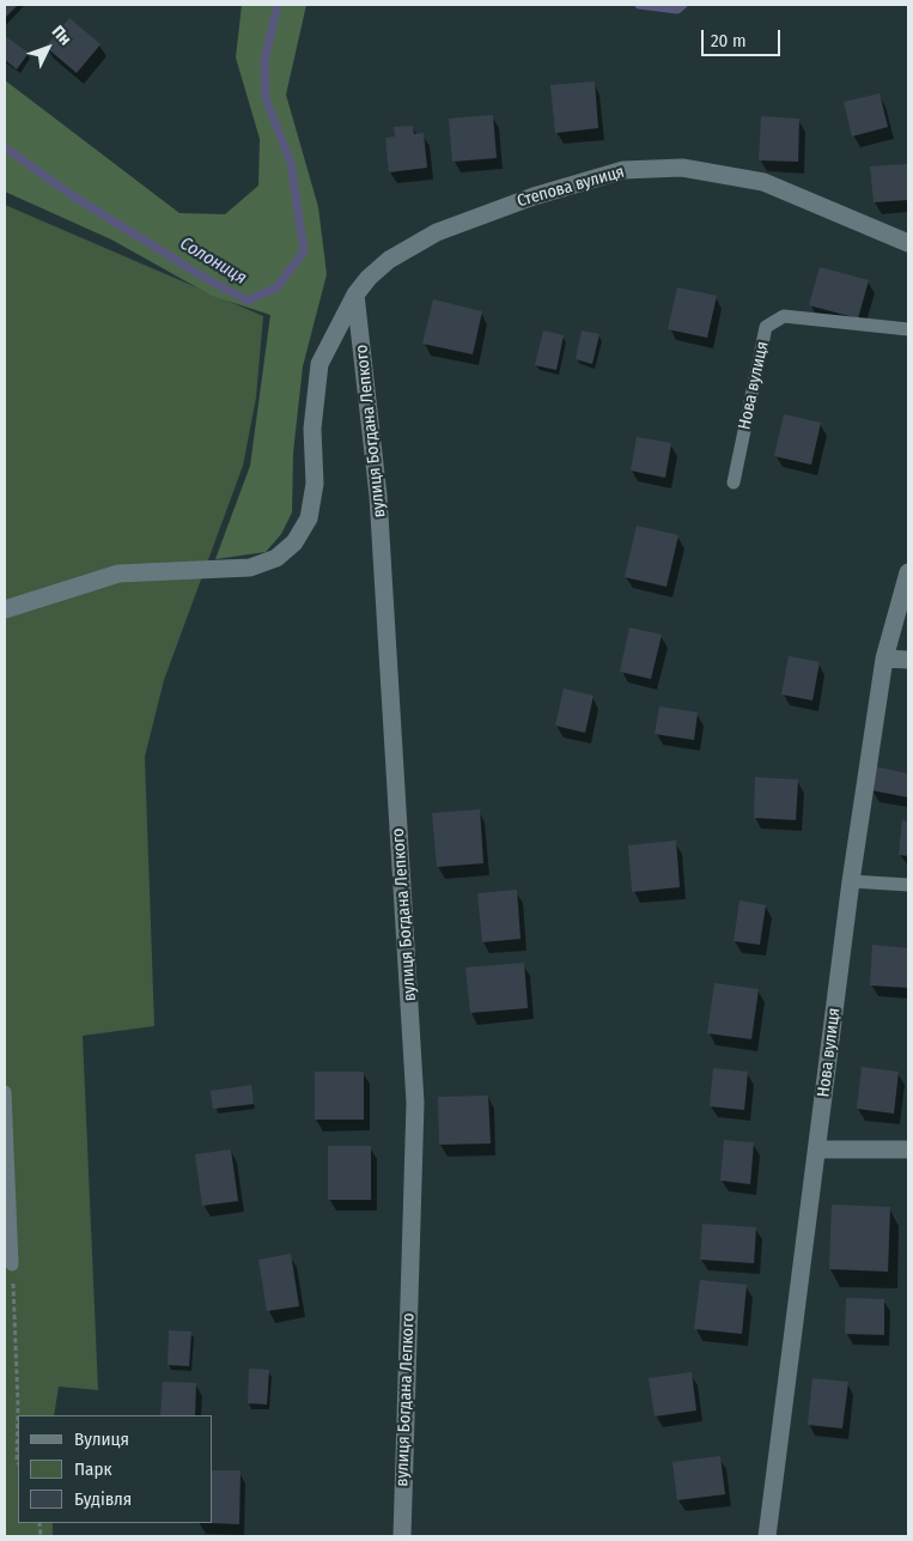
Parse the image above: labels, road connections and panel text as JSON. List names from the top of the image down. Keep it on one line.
{"streets":{"street":["Степова вулиця","Нова вулиця","вулиця Богдана Лепкого"]},"crossings":[["Степова вулиця","вулиця Богдана Лепкого"]],"water":["Солониця"],"legend":["Вулиця","Парк","Будівля"],"scale_bar":"20 m","north":"top right"}
